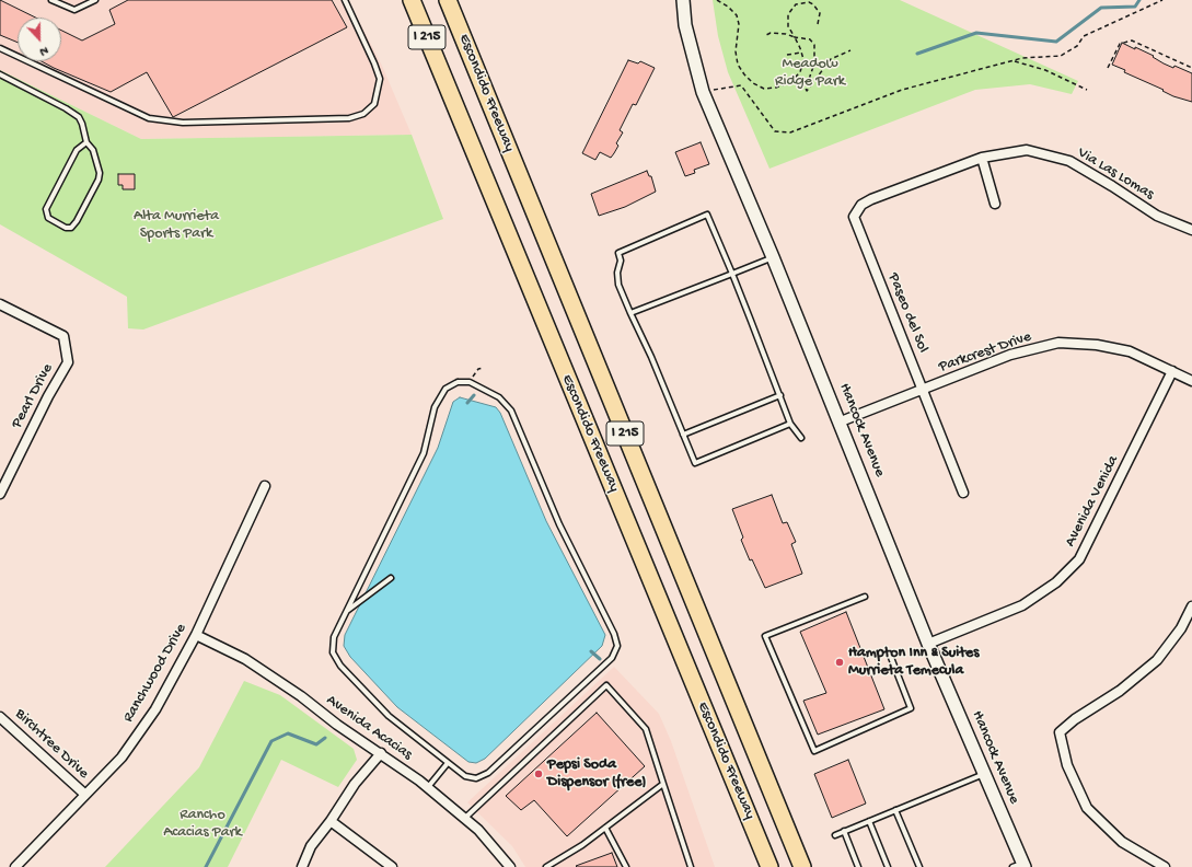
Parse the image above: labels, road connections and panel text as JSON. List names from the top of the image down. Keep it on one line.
{"streets":{"highway":["I 215","Escondido Freeway"],"main road":["Hancock Avenue"],"street":["Via Las Lomas","Paseo del Sol","Parkcrest Drive","Pearl Drive","Avenida Venida","Ranchwood Drive","Avenida Acacias","Birchtree Drive"]},"crossings":[["Via Las Lomas","Paseo del Sol"],["Paseo del Sol","Parkcrest Drive"],["Parkcrest Drive","Hancock Avenue"],["Parkcrest Drive","Avenida Venida"],["Hancock Avenue","Avenida Venida"],["Ranchwood Drive","Avenida Acacias"],["Ranchwood Drive","Birchtree Drive"]],"parks":["Meadow Ridge Park","Alta Murrieta Sports Park","Rancho Acacias Park"],"places":["Hampton Inn & Suites Murrieta Temecula","Pepsi Soda Dispensor (free)"],"north":"bottom"}
